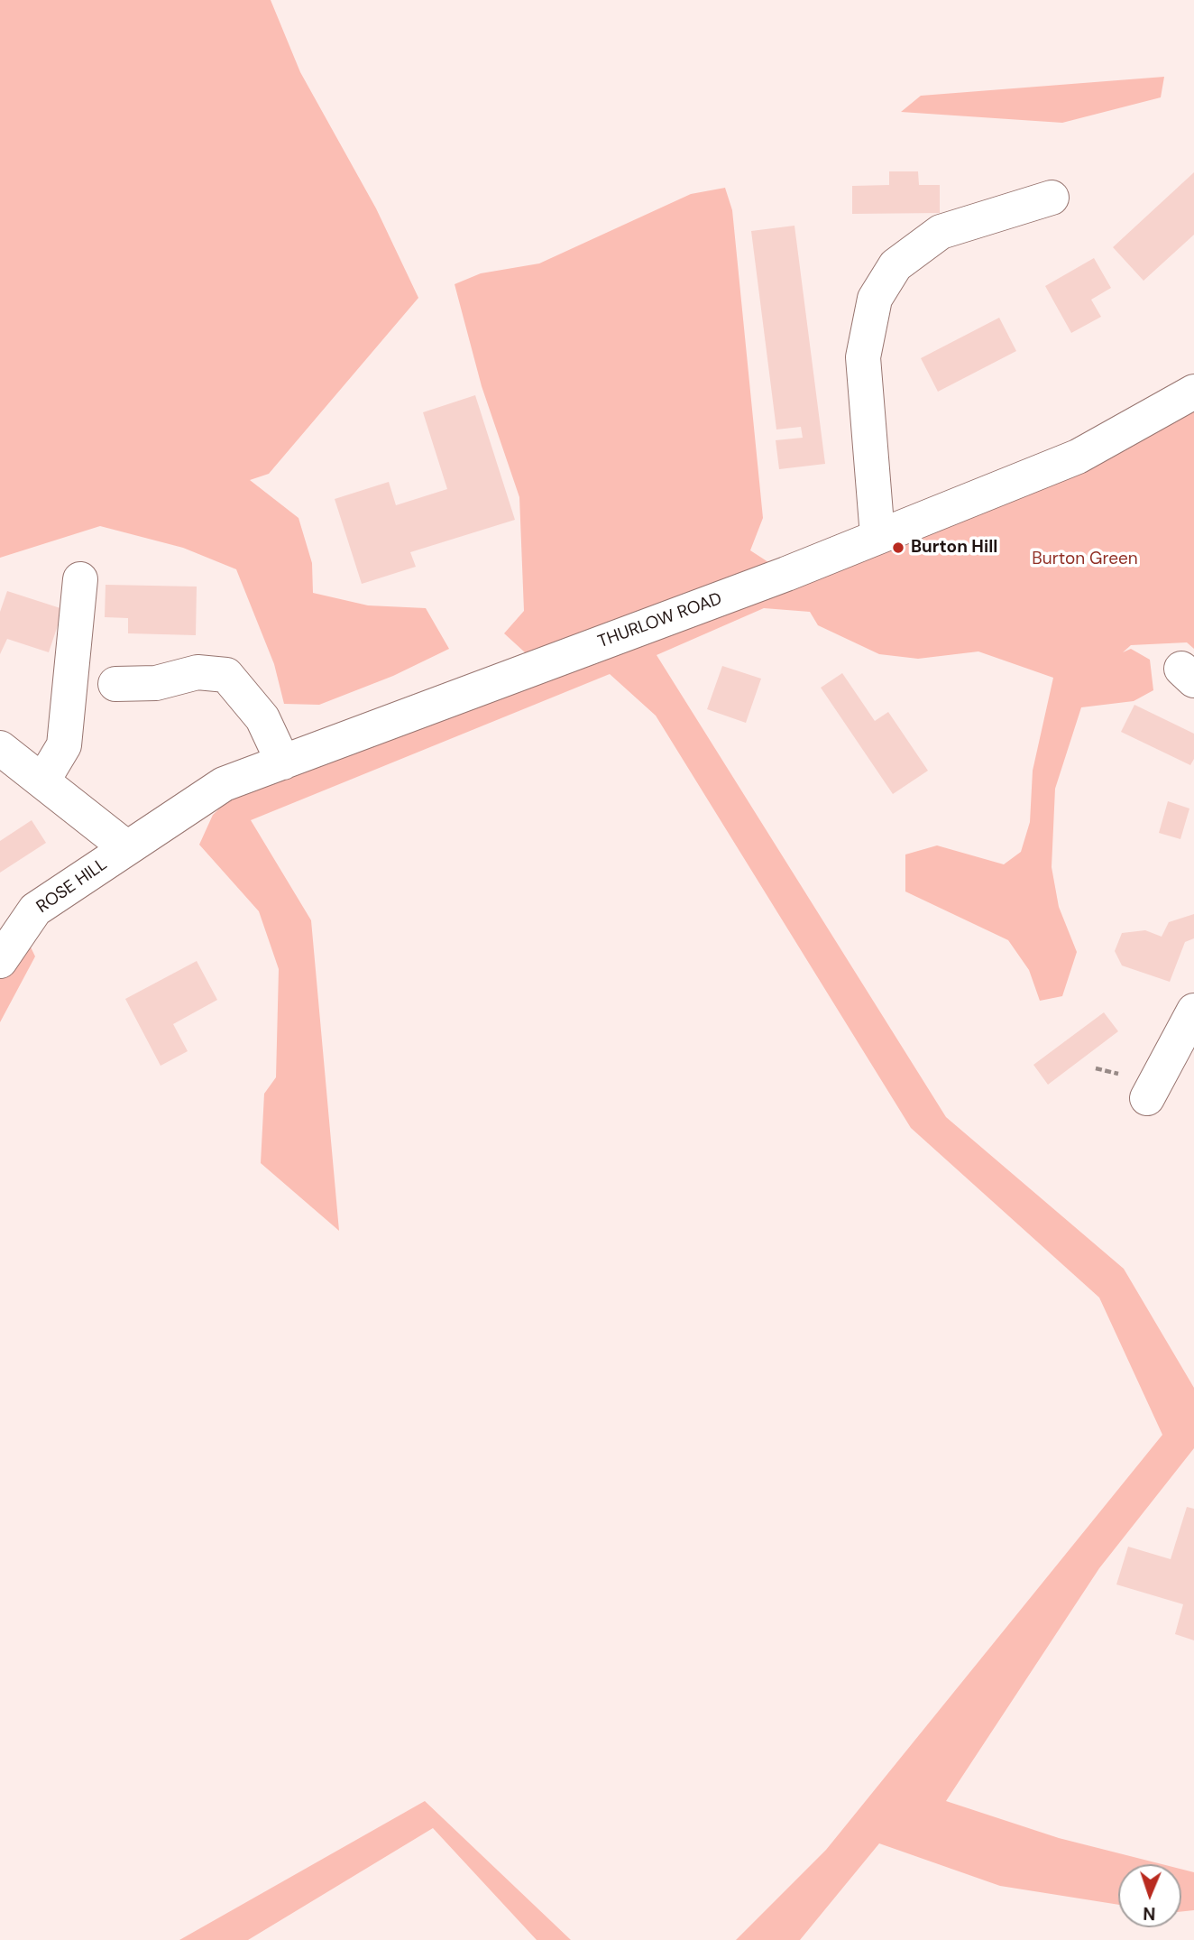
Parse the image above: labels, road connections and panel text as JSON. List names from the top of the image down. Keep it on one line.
{"streets":{"street":["THURLOW ROAD","ROSE HILL"]},"crossings":[["THURLOW ROAD","ROSE HILL"]],"parks":["Burton Green"],"places":["Burton Hill"],"north":"bottom"}
